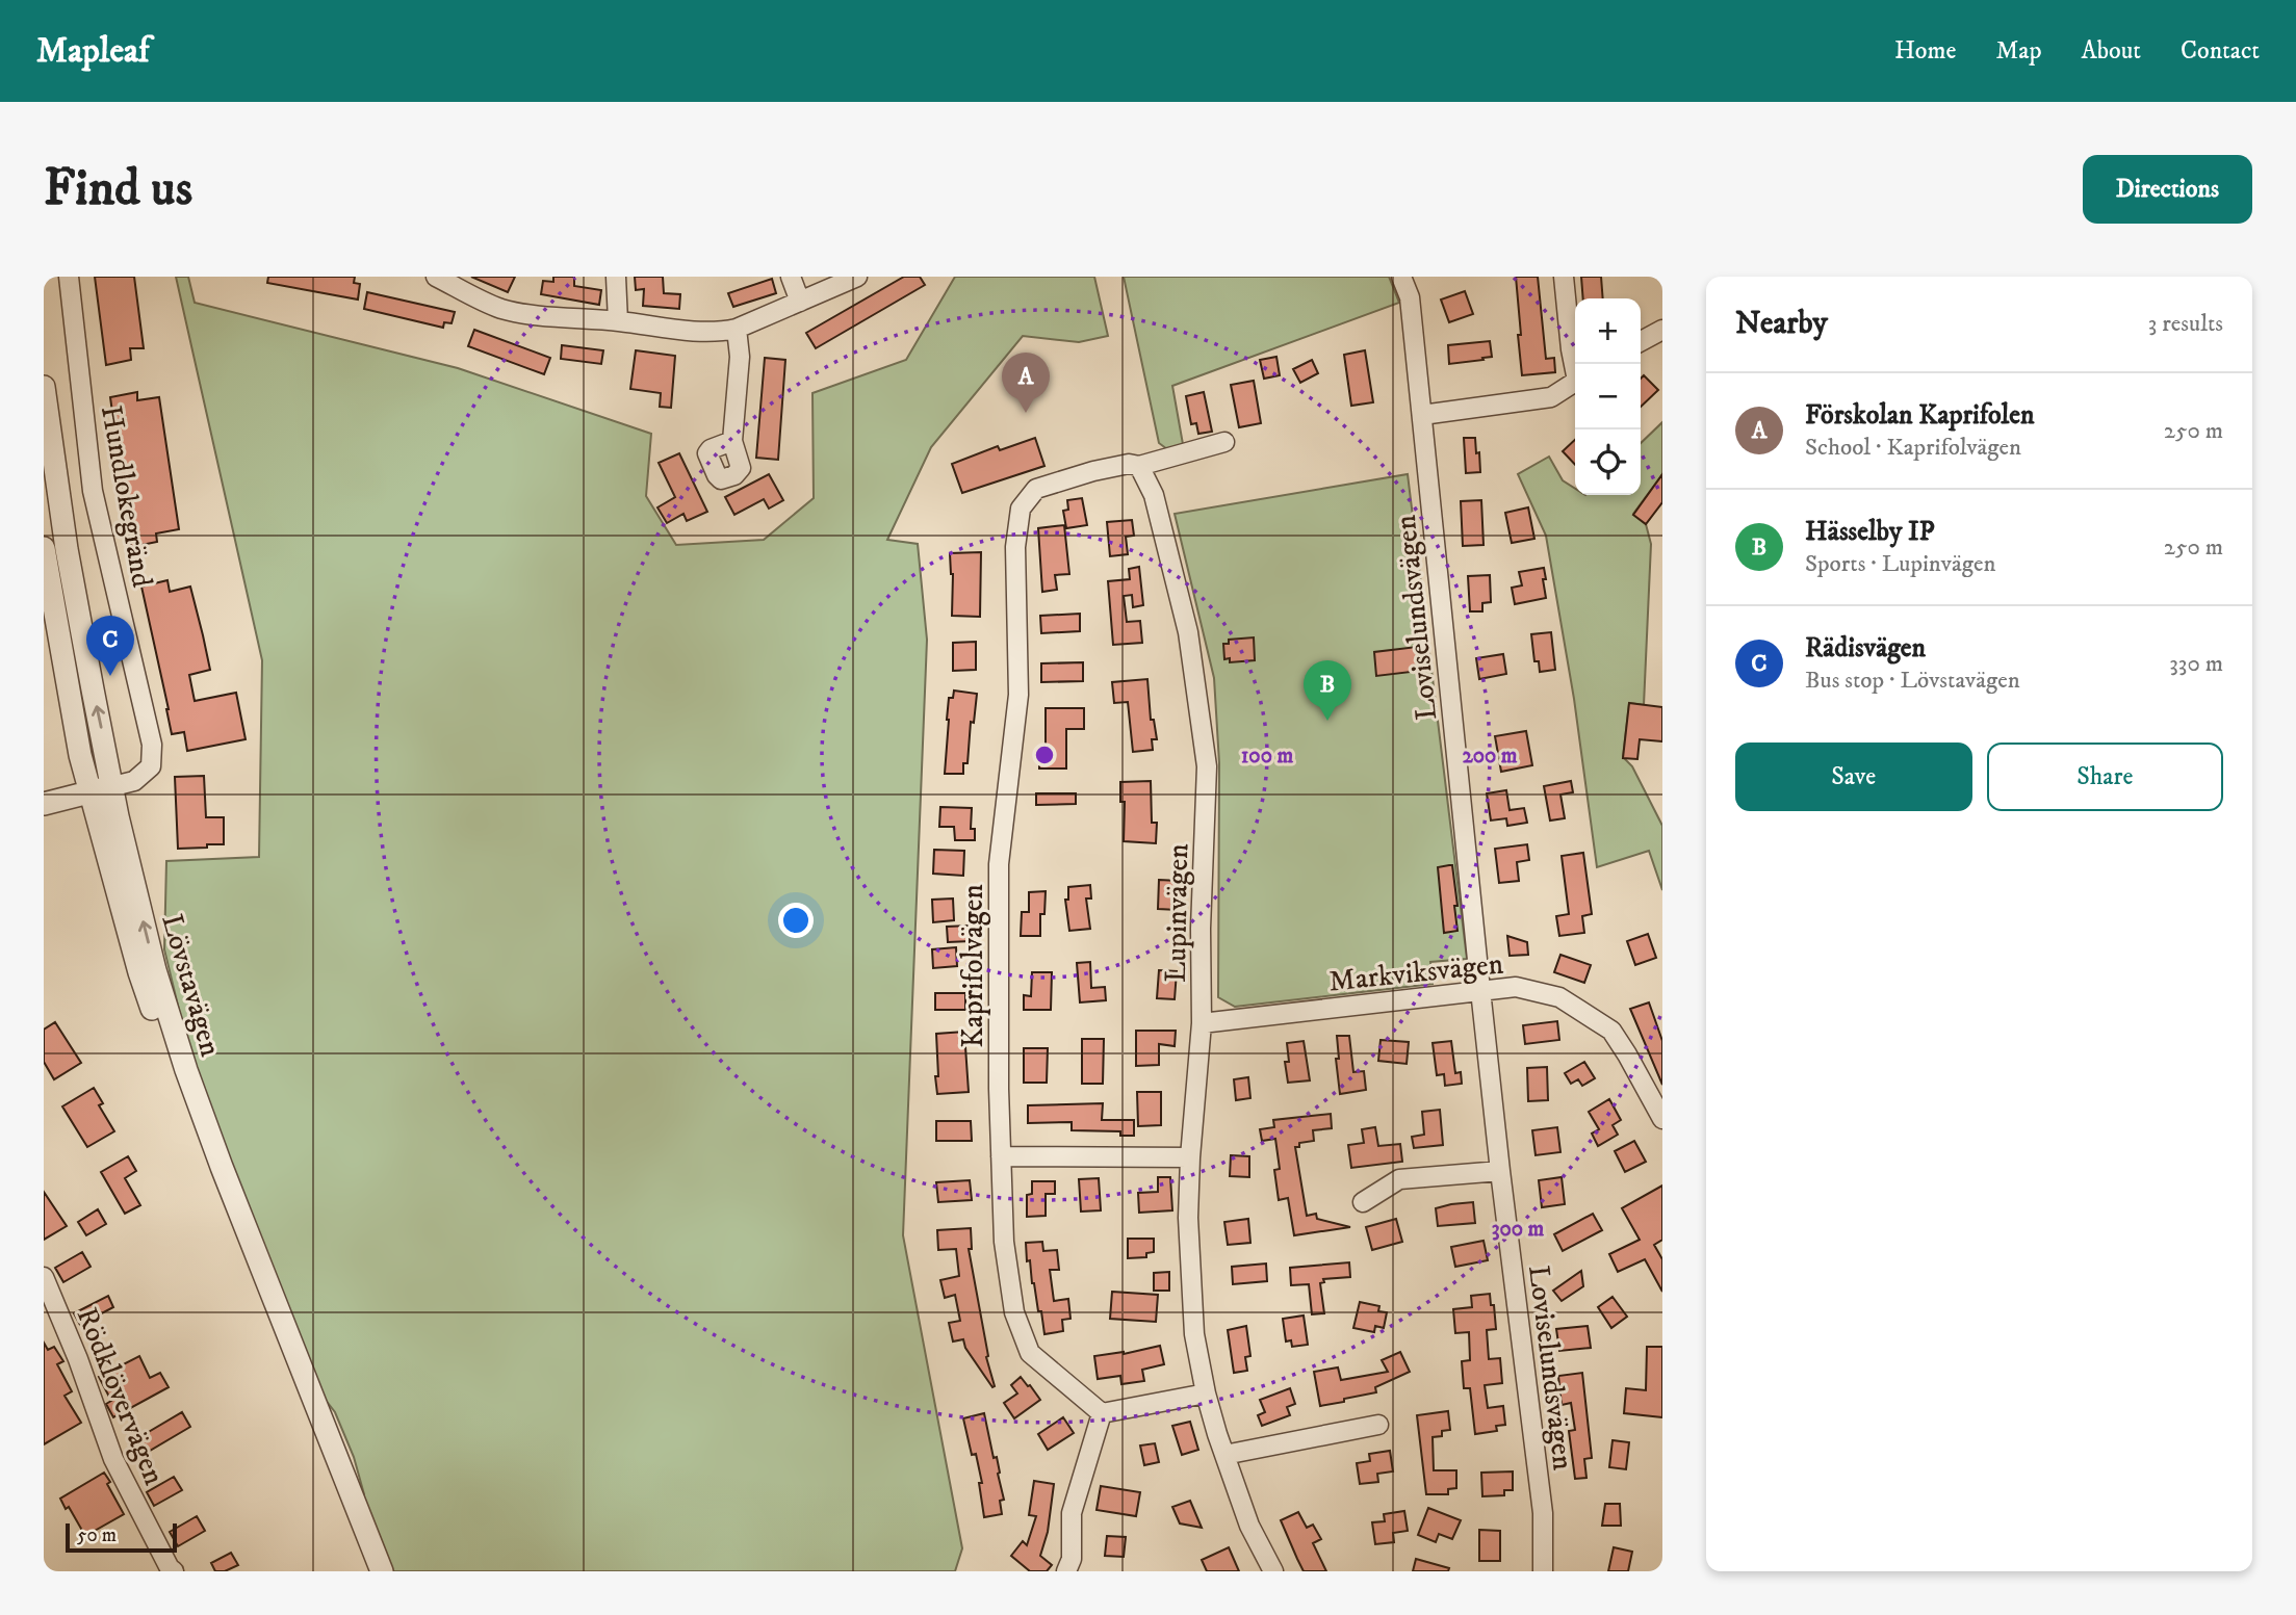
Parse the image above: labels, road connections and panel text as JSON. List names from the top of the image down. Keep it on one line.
{"streets":{"street":["Hundlokegränd","Loviselundsvägen","Lupinvägen","Kaprifolvägen","Markviksvägen","Lövstavägen","Rödklövervägen"]},"crossings":[["Hundlokegränd","Lövstavägen"],["Loviselundsvägen","Markviksvägen"],["Lupinvägen","Kaprifolvägen"],["Lupinvägen","Markviksvägen"]],"scale_bar":"50 m","page":{"header":"Mapleaf","nav":["Home","Map","About","Contact"],"buttons":["Directions",["Save","Share"]],"title":"Find us","heading":["Nearby","3 results"],"map_buttons":["+","−"],"pins":["A","C","B"],"list":[{"mark":"A","name":"Förskolan Kaprifolen","note":"School · Kaprifolvägen","value":"250 m"},{"mark":"B","name":"Hässelby IP","note":"Sports · Lupinvägen","value":"250 m"},{"mark":"C","name":"Rädisvägen","note":"Bus stop · Lövstavägen","value":"330 m"}],"scale":"50 m"},"rings":["100 m","200 m","300 m"]}
